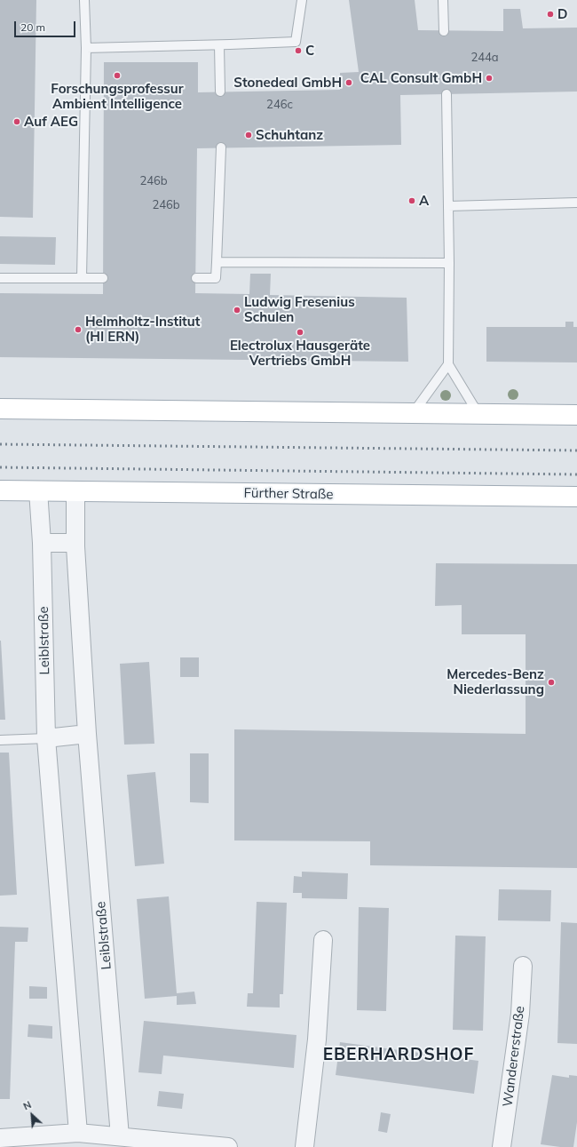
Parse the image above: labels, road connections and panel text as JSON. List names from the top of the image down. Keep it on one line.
{"streets":{"main road":["Fürther Straße"],"street":["Leiblstraße","Wandererstraße"]},"crossings":[["Fürther Straße","Leiblstraße"]],"districts":["EBERHARDSHOF"],"places":["D","C","Forschungsprofessur Ambient Intelligence","CAL Consult GmbH","Stonedeal GmbH","Auf AEG","Schuhtanz","A","Ludwig Fresenius Schulen","Helmholtz-Institut (HI ERN)","Electrolux Hausgeräte Vertriebs GmbH","Mercedes-Benz Niederlassung"],"house_numbers":["244a","246c","246b","246b"],"scale_bar":"20 m","north":"top left"}
